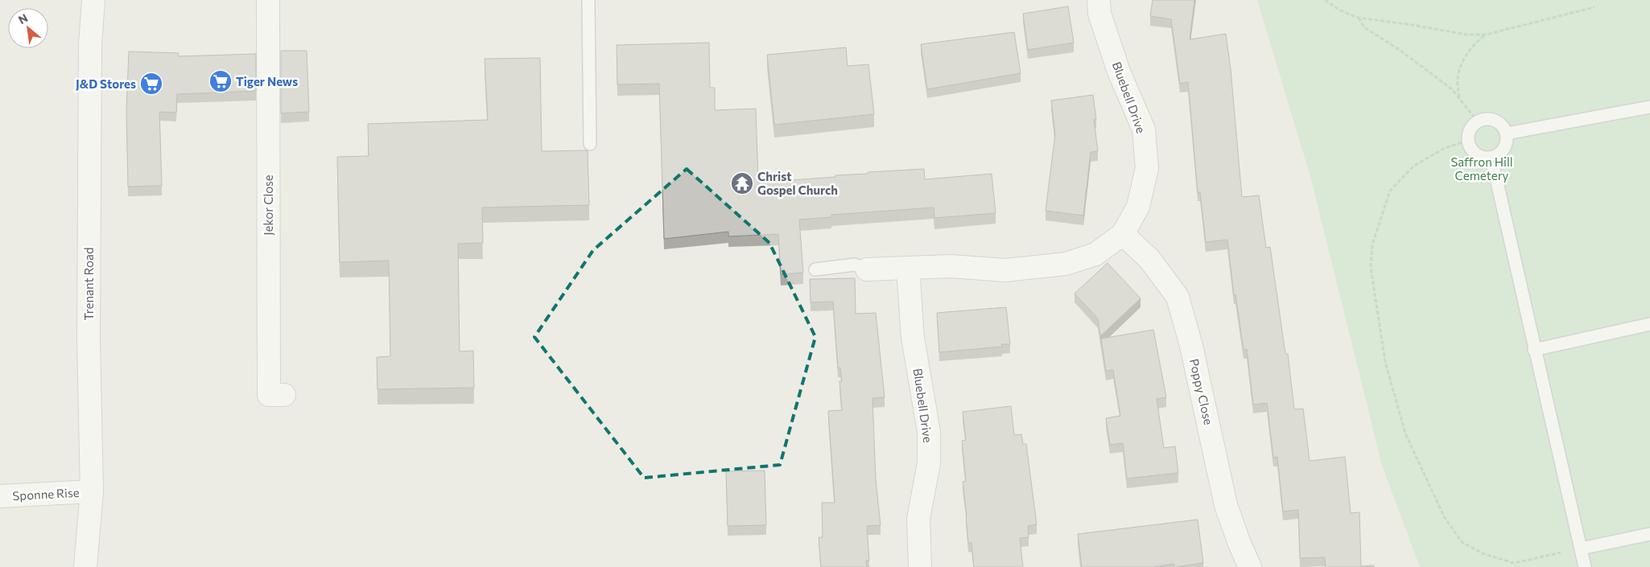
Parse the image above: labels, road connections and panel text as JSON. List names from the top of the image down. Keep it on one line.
{"streets":{"street":["Bluebell Drive","Jekor Close","Trenant Road","Poppy Close","Sponne Rise"]},"crossings":[["Bluebell Drive","Poppy Close"],["Trenant Road","Sponne Rise"]],"parks":["Saffron Hill Cemetery"],"places":{"supermarket":["Tiger News","J&D Stores"],"temple":["Christ Gospel Church"]},"north":"top left"}
